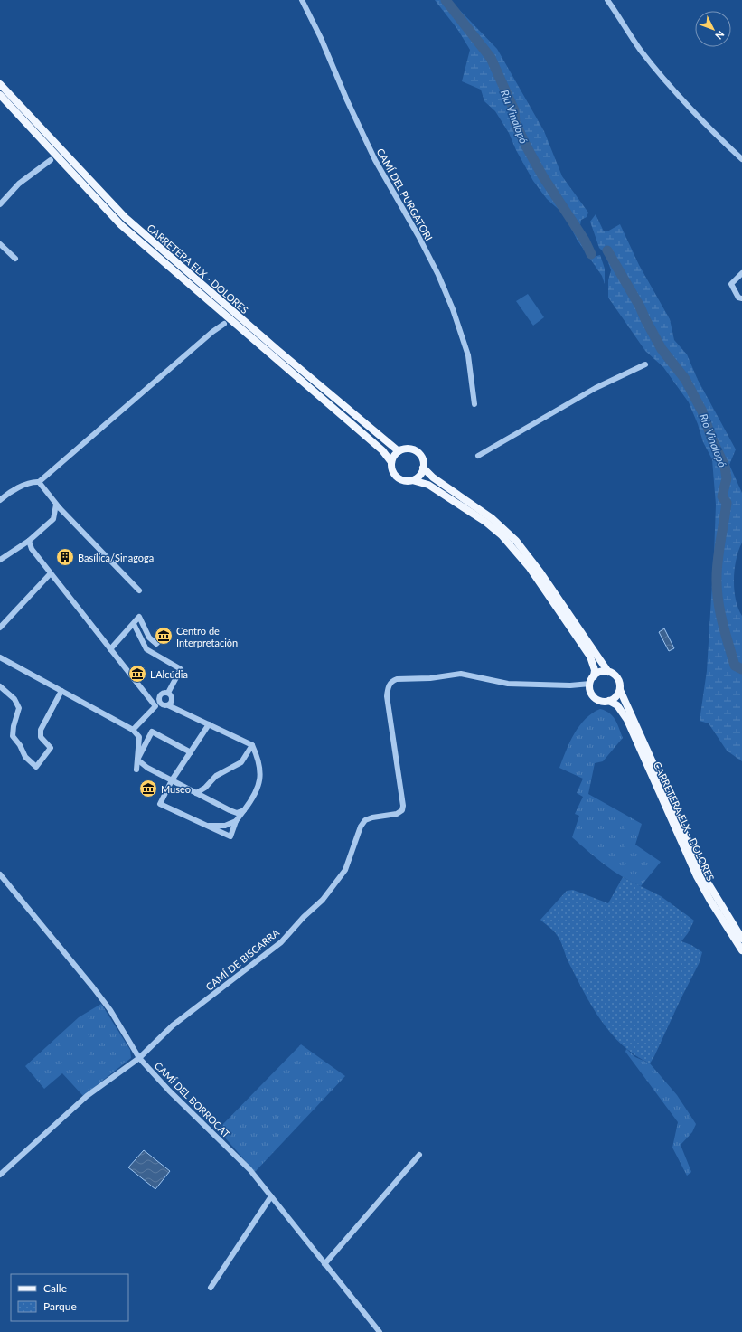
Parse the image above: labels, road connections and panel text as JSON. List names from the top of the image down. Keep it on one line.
{"streets":{"main road":["CARRETERA ELX - DOLORES"],"street":["CAMÍ DEL PURGATORI","CAMÍ DE BISCARRA","CAMÍ DEL BORROCAT"]},"crossings":[["CARRETERA ELX - DOLORES","CAMÍ DE BISCARRA"],["CAMÍ DE BISCARRA","CAMÍ DEL BORROCAT"]],"water":["Riu Vinalopó","Río Vinalopó"],"places":{"building":["Basílica/Sinagoga"],"museum":["Centro de Interpretaciòn","L'Alcúdia","Museo"]},"legend":["Calle","Parque"],"north":"bottom right"}
